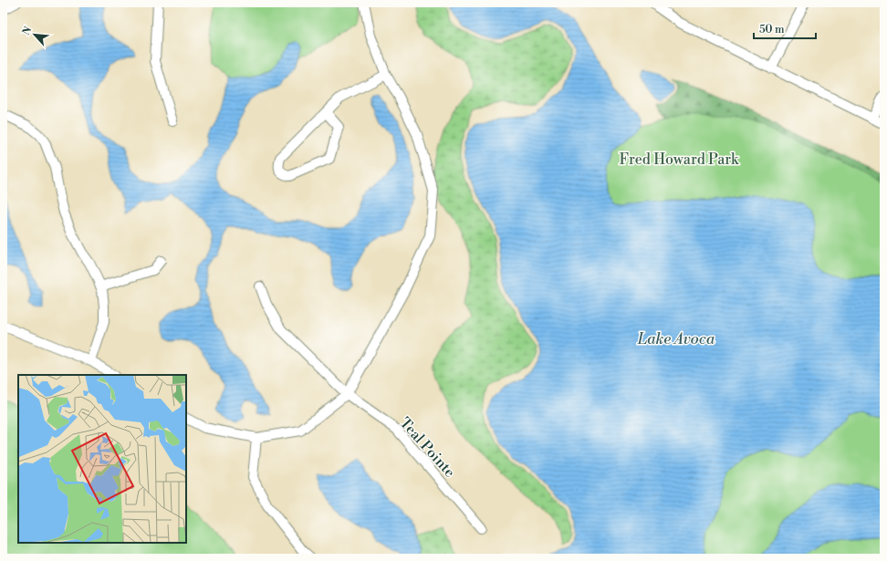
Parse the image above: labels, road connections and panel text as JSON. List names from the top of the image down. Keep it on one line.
{"streets":{"street":["Teal Pointe"]},"water":["Lake Avoca"],"parks":["Fred Howard Park"],"scale_bar":"50 m","north":"top left"}
